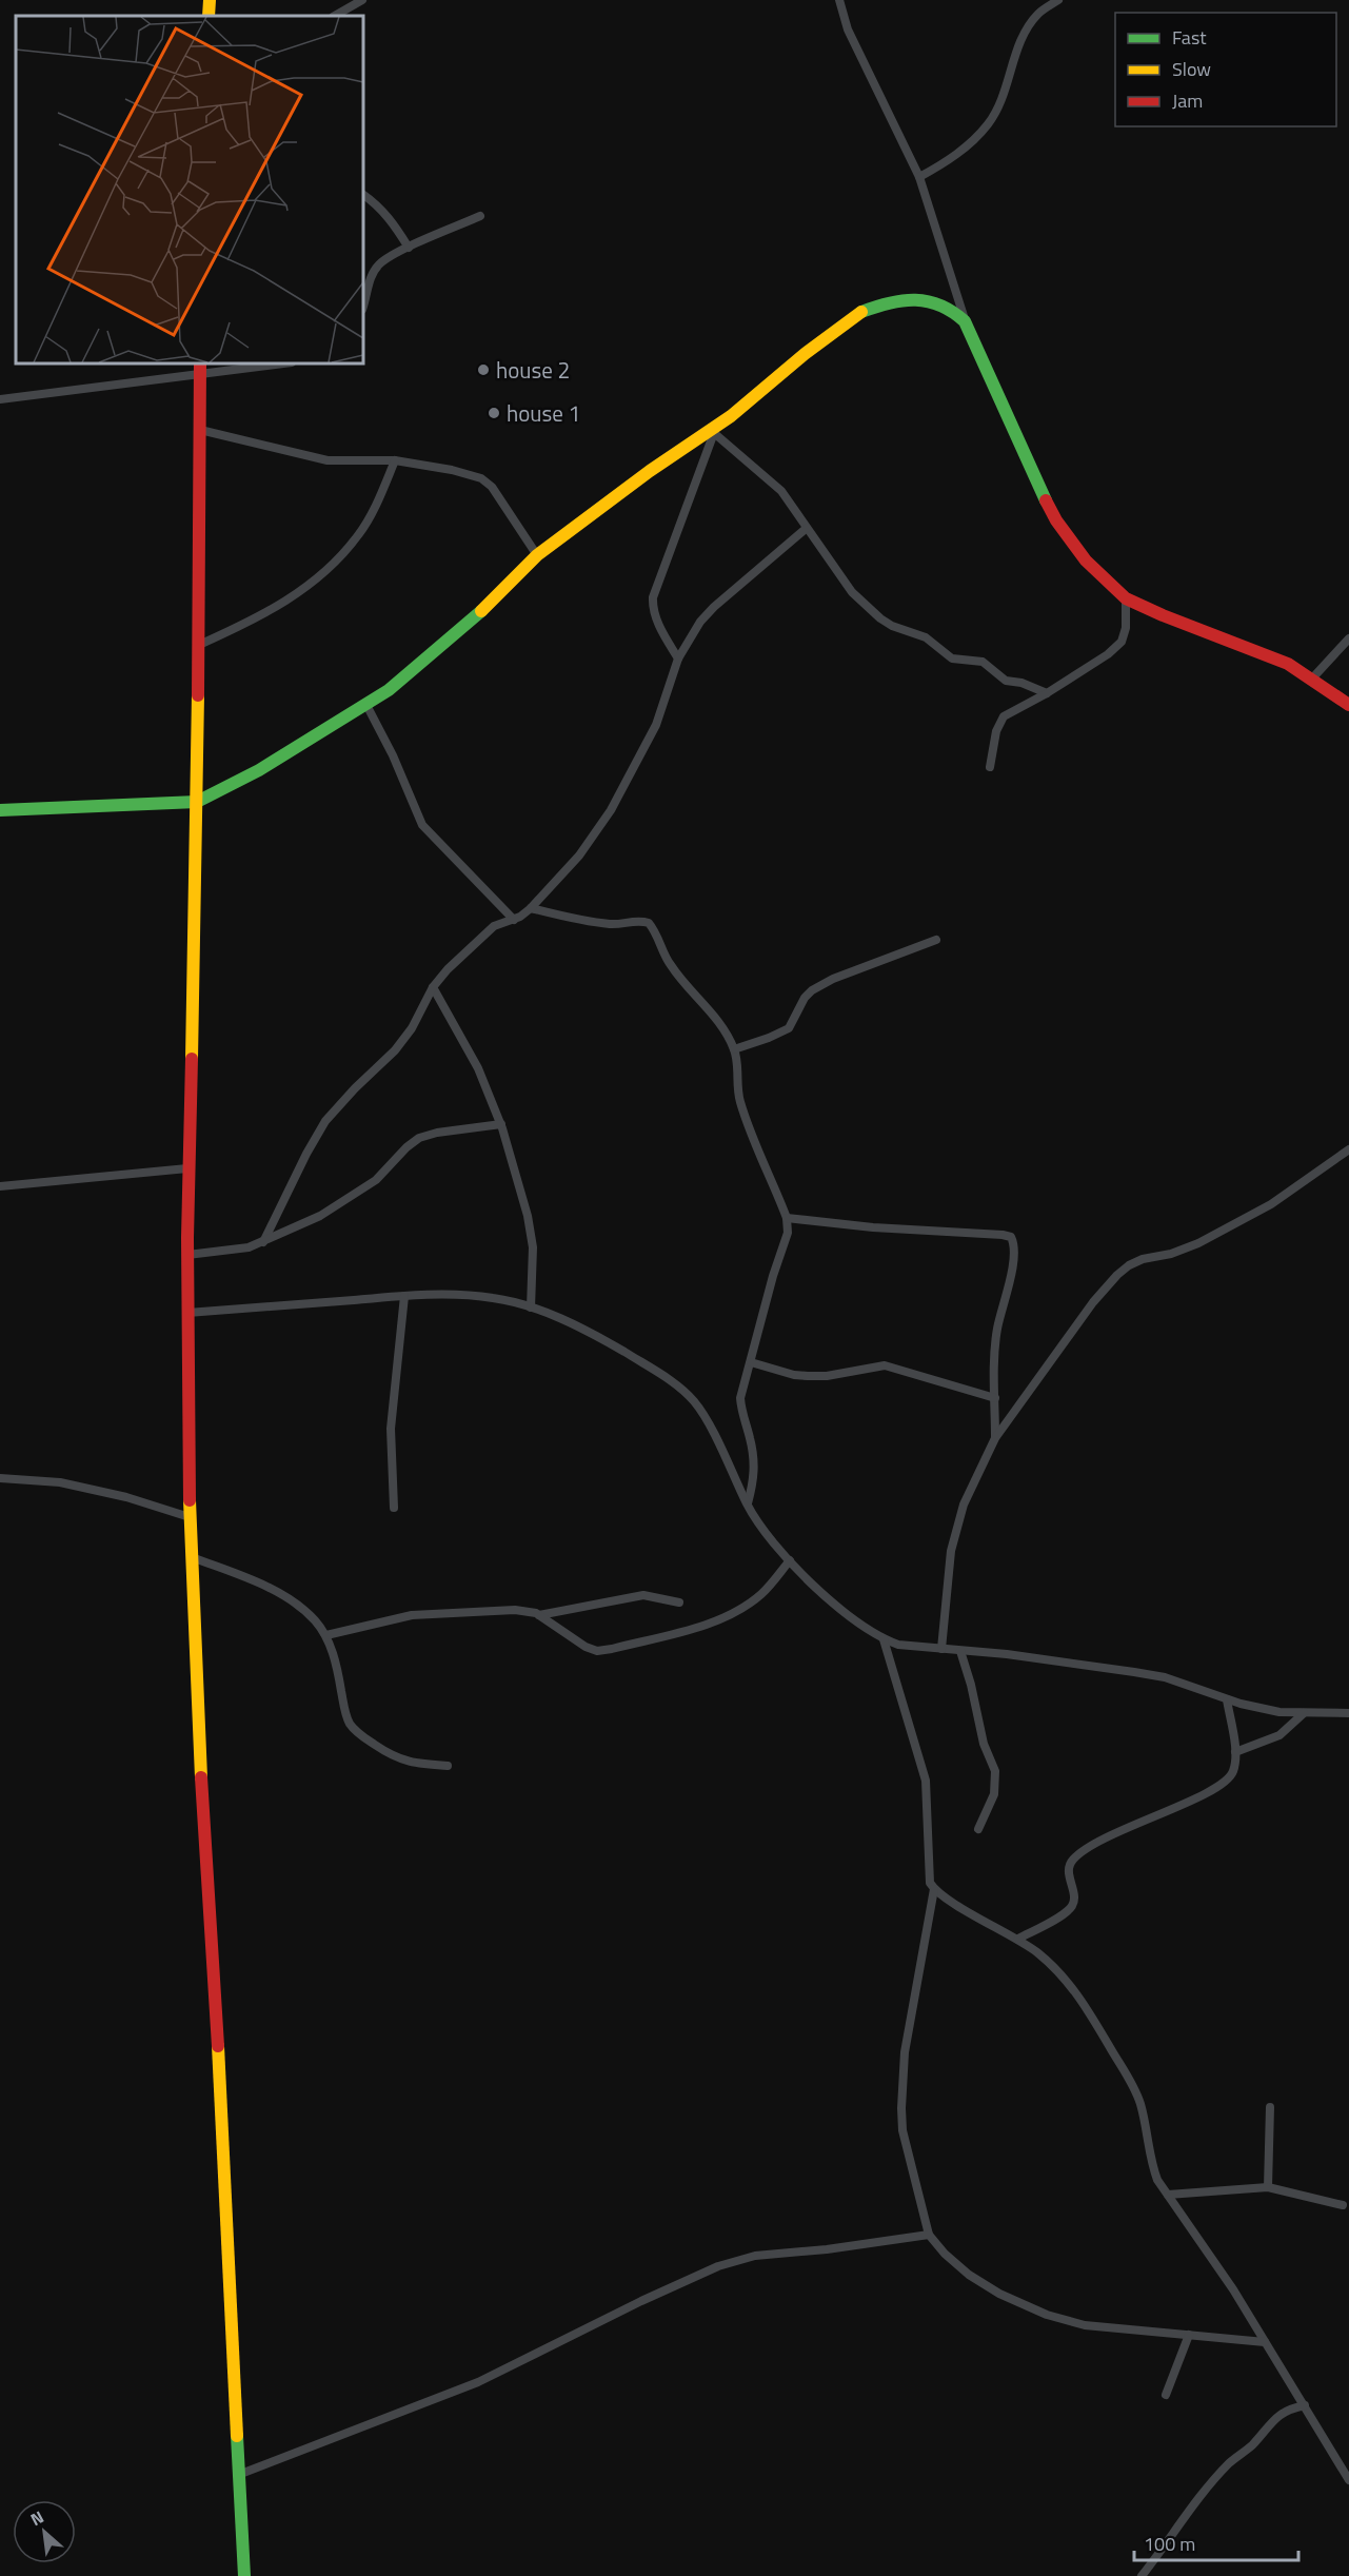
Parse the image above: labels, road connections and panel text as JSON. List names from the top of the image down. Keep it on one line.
{"places":["house 2","house 1"],"legend":["Fast","Slow","Jam"],"scale_bar":"100 m","north":"top left"}
